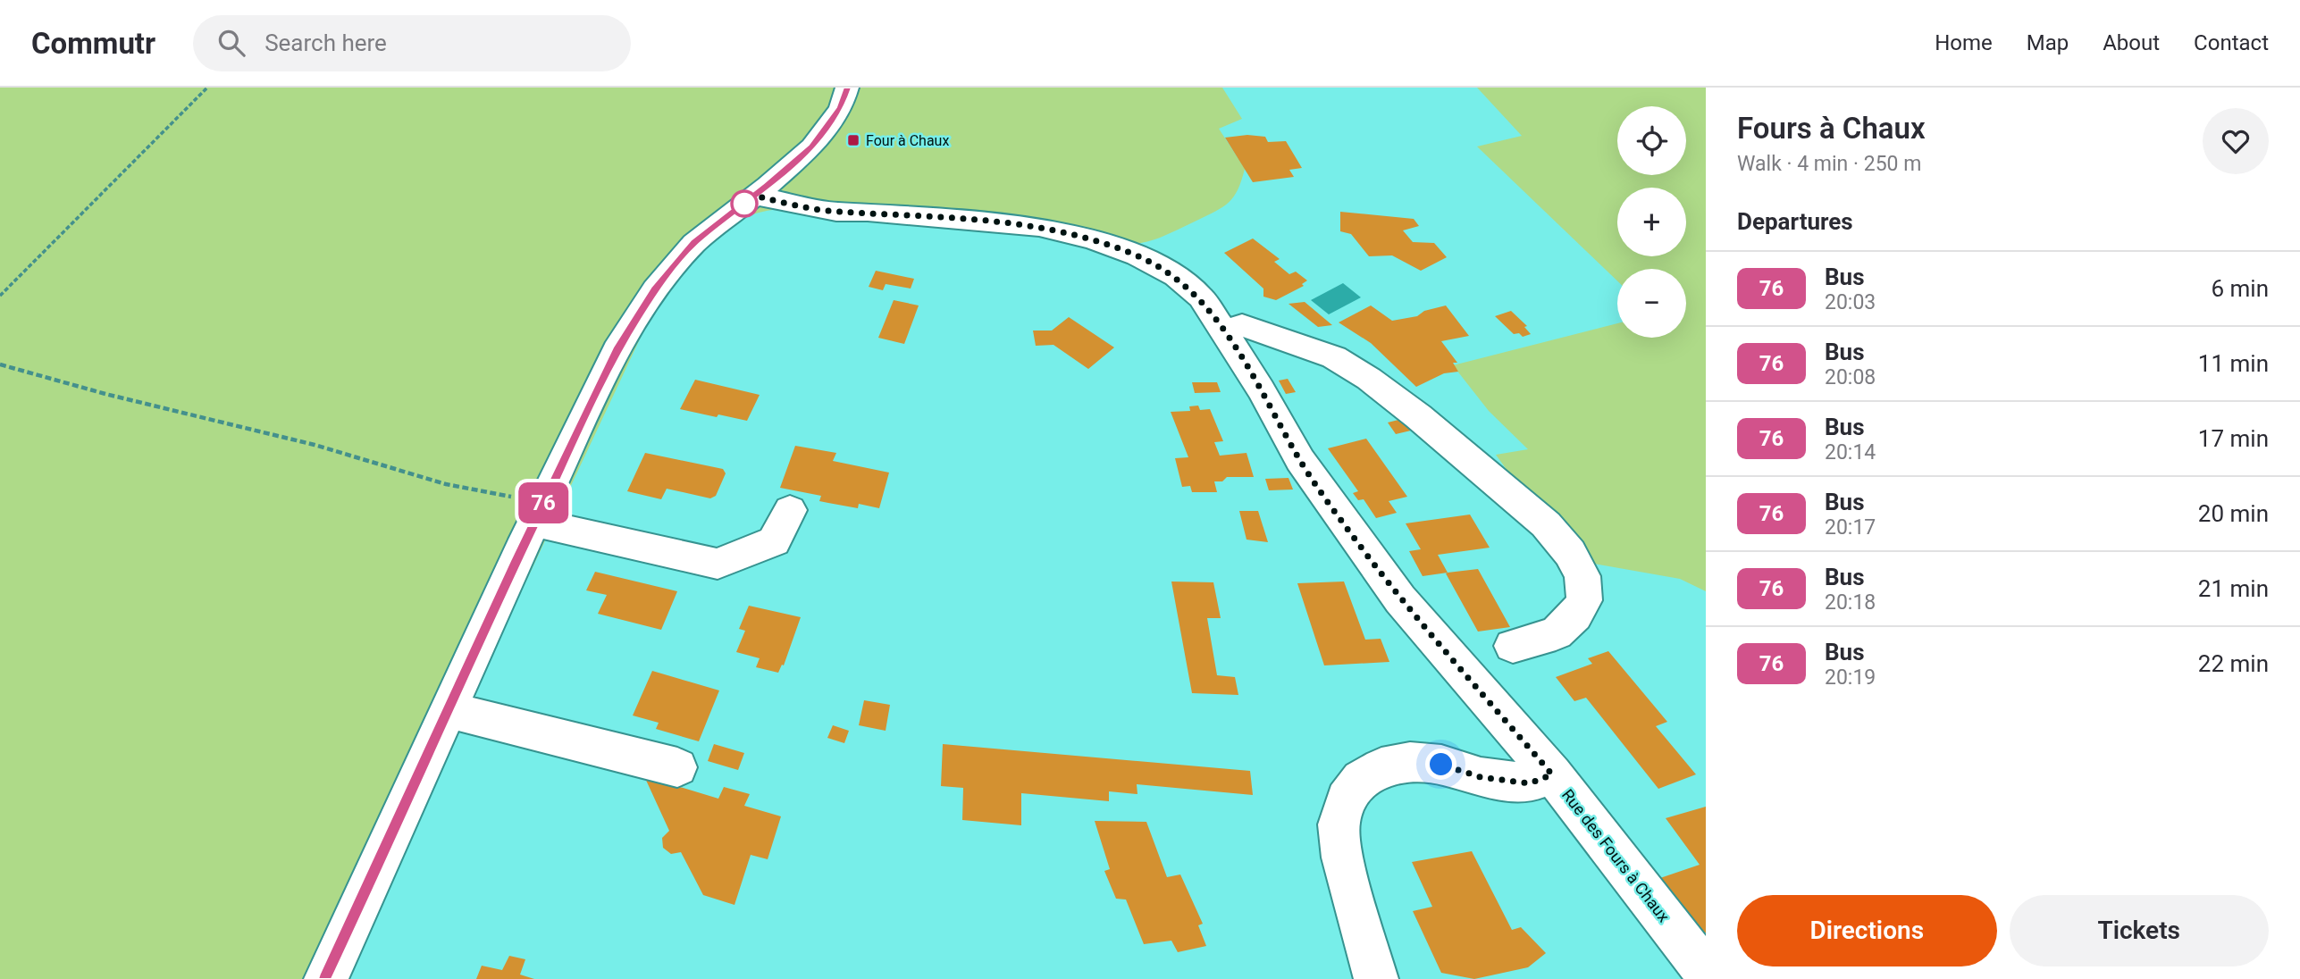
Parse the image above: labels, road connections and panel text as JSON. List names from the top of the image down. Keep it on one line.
{"streets":{"street":["Rue des Fours à Chaux"]},"places":{"transit":["Four à Chaux"]},"lines":["bus line 76"],"page":{"header":"Commutr","search":"Search here","nav":["Home","Map","About","Contact"],"on_map":"76","heading":[["Fours à Chaux","Walk · 4 min · 250 m"],"Departures"],"map_buttons":["+","−"],"list":[{"mark":"76","name":"Bus","note":"20:03","value":"6 min"},{"mark":"76","name":"Bus","note":"20:08","value":"11 min"},{"mark":"76","name":"Bus","note":"20:14","value":"17 min"},{"mark":"76","name":"Bus","note":"20:17","value":"20 min"},{"mark":"76","name":"Bus","note":"20:18","value":"21 min"},{"mark":"76","name":"Bus","note":"20:19","value":"22 min"}],"buttons":["Directions","Tickets"]}}
